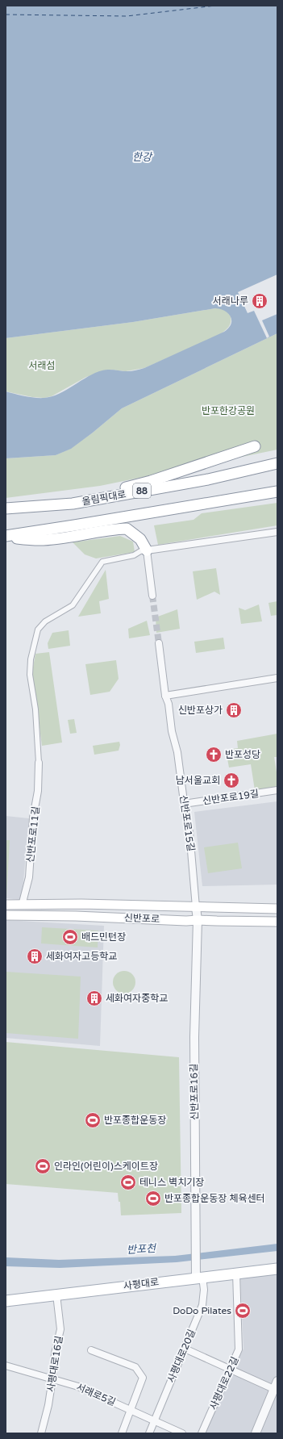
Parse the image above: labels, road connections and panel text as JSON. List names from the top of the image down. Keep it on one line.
{"streets":{"main road":["88","올림픽대로","신반포로","사평대로"],"street":["신반포로19길","신반포로15길","신반포로11길","신반포로16길","사평대로20길","사평대로16길","사평대로22길","서래로5길"]},"crossings":[["신반포로19길","신반포로15길"],["신반포로15길","신반포로"],["신반포로15길","신반포로16길"],["신반포로11길","신반포로"],["신반포로","신반포로16길"],["신반포로16길","사평대로"],["신반포로16길","사평대로20길"],["사평대로","사평대로20길"],["사평대로","사평대로16길"],["사평대로","사평대로22길"],["사평대로20길","서래로5길"],["사평대로16길","서래로5길"]],"water":["한강","반포천"],"parks":["서래섬","반포한강공원"],"places":{"building":["서래나루","신반포상가","세화여자고등학교","세화여자중학교"],"church":["반포성당","남서울교회"],"sports":["배드민턴장","반포종합운동장","인라인(어린이)스케이트장","테니스 벽치기장","반포종합운동장 체육센터","DoDo Pilates"]}}
